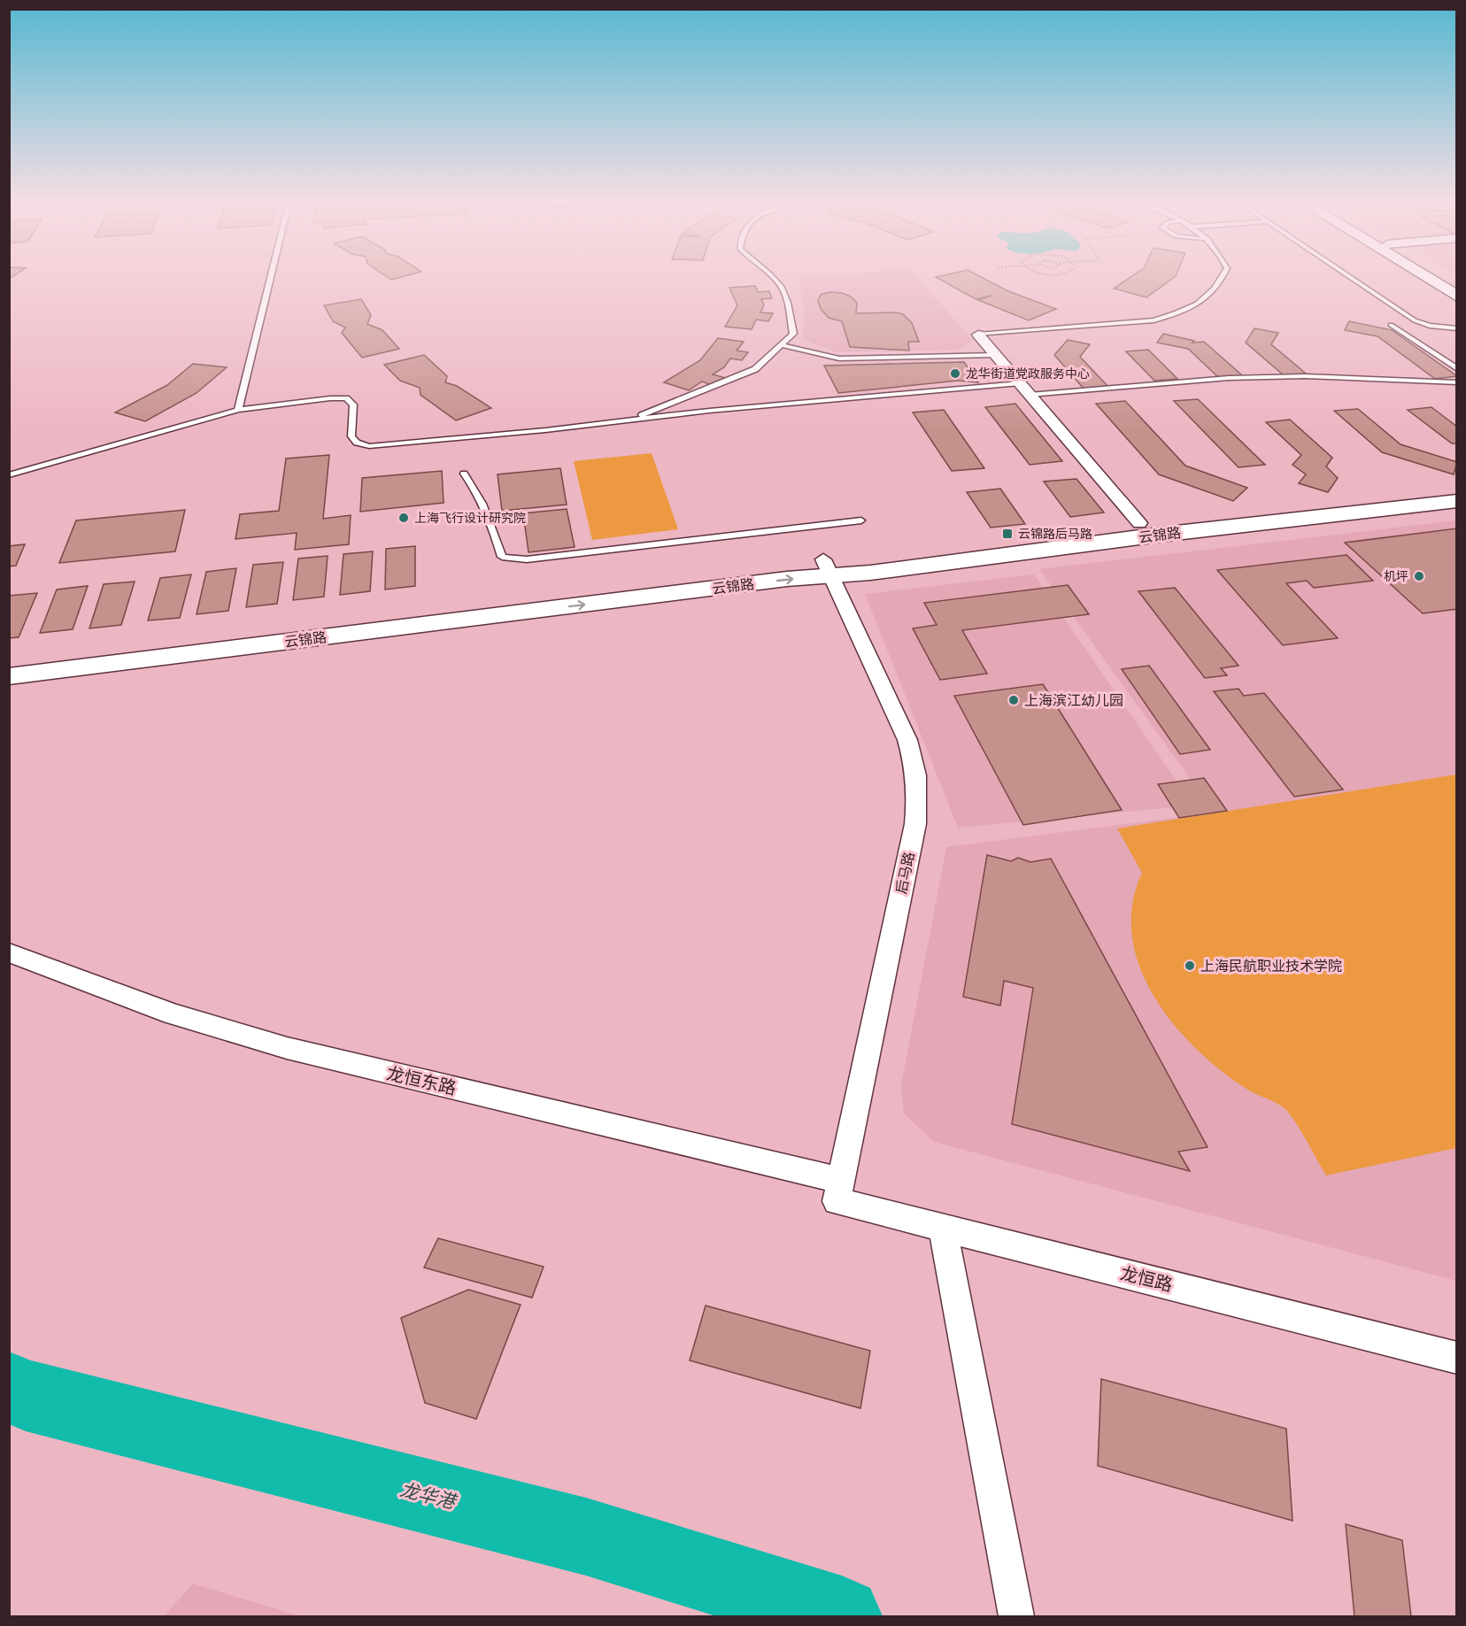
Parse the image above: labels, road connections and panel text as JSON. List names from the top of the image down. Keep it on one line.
{"streets":{"main road":["云锦路"],"street":["后马路","龙恒东路","龙恒路"]},"crossings":[["云锦路","后马路"],["后马路","龙恒东路"],["后马路","龙恒路"],["龙恒东路","龙恒路"]],"water":["龙华港"],"places":{"other":["龙华街道党政服务中心","上海飞行设计研究院","机坪","上海滨江幼儿园","上海民航职业技术学院"],"transit":["云锦路后马路"]}}
